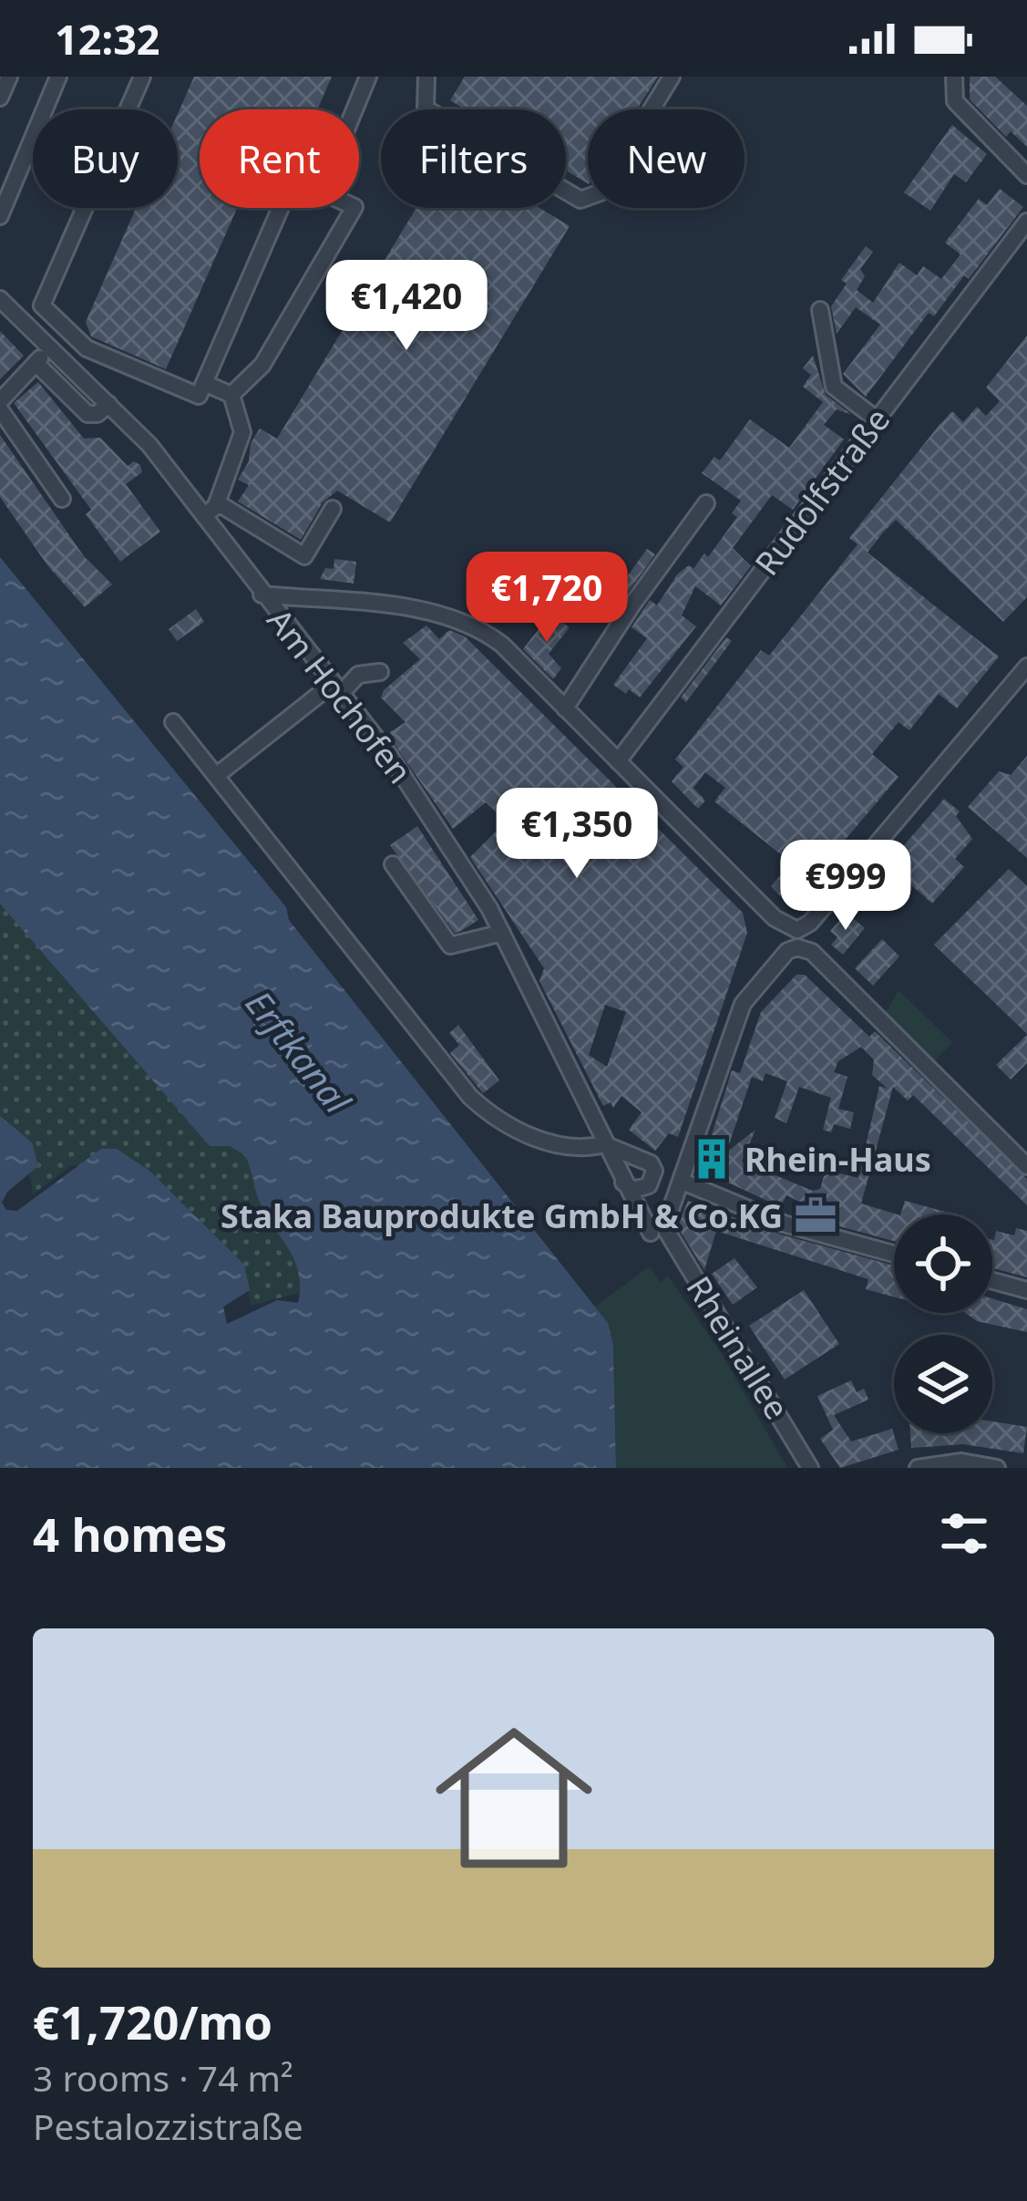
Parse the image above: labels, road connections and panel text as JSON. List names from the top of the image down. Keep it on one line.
{"streets":{"street":["Rudolfstraße","Am Hochofen","Rheinallee"]},"crossings":[["Am Hochofen","Rheinallee"]],"water":["Erftkanal"],"places":{"building":["Rhein-Haus"],"office":["Staka Bauprodukte GmbH & Co.KG"]},"page":{"status":"12:32","chip":["Buy","Rent","Filters","New"],"price":["€1,420","€1,720","€1,350","€999"],"heading":"4 homes","list":[{"name":"€1,720/mo","note":"3 rooms · 74 m² · Pestalozzistraße"}]}}
